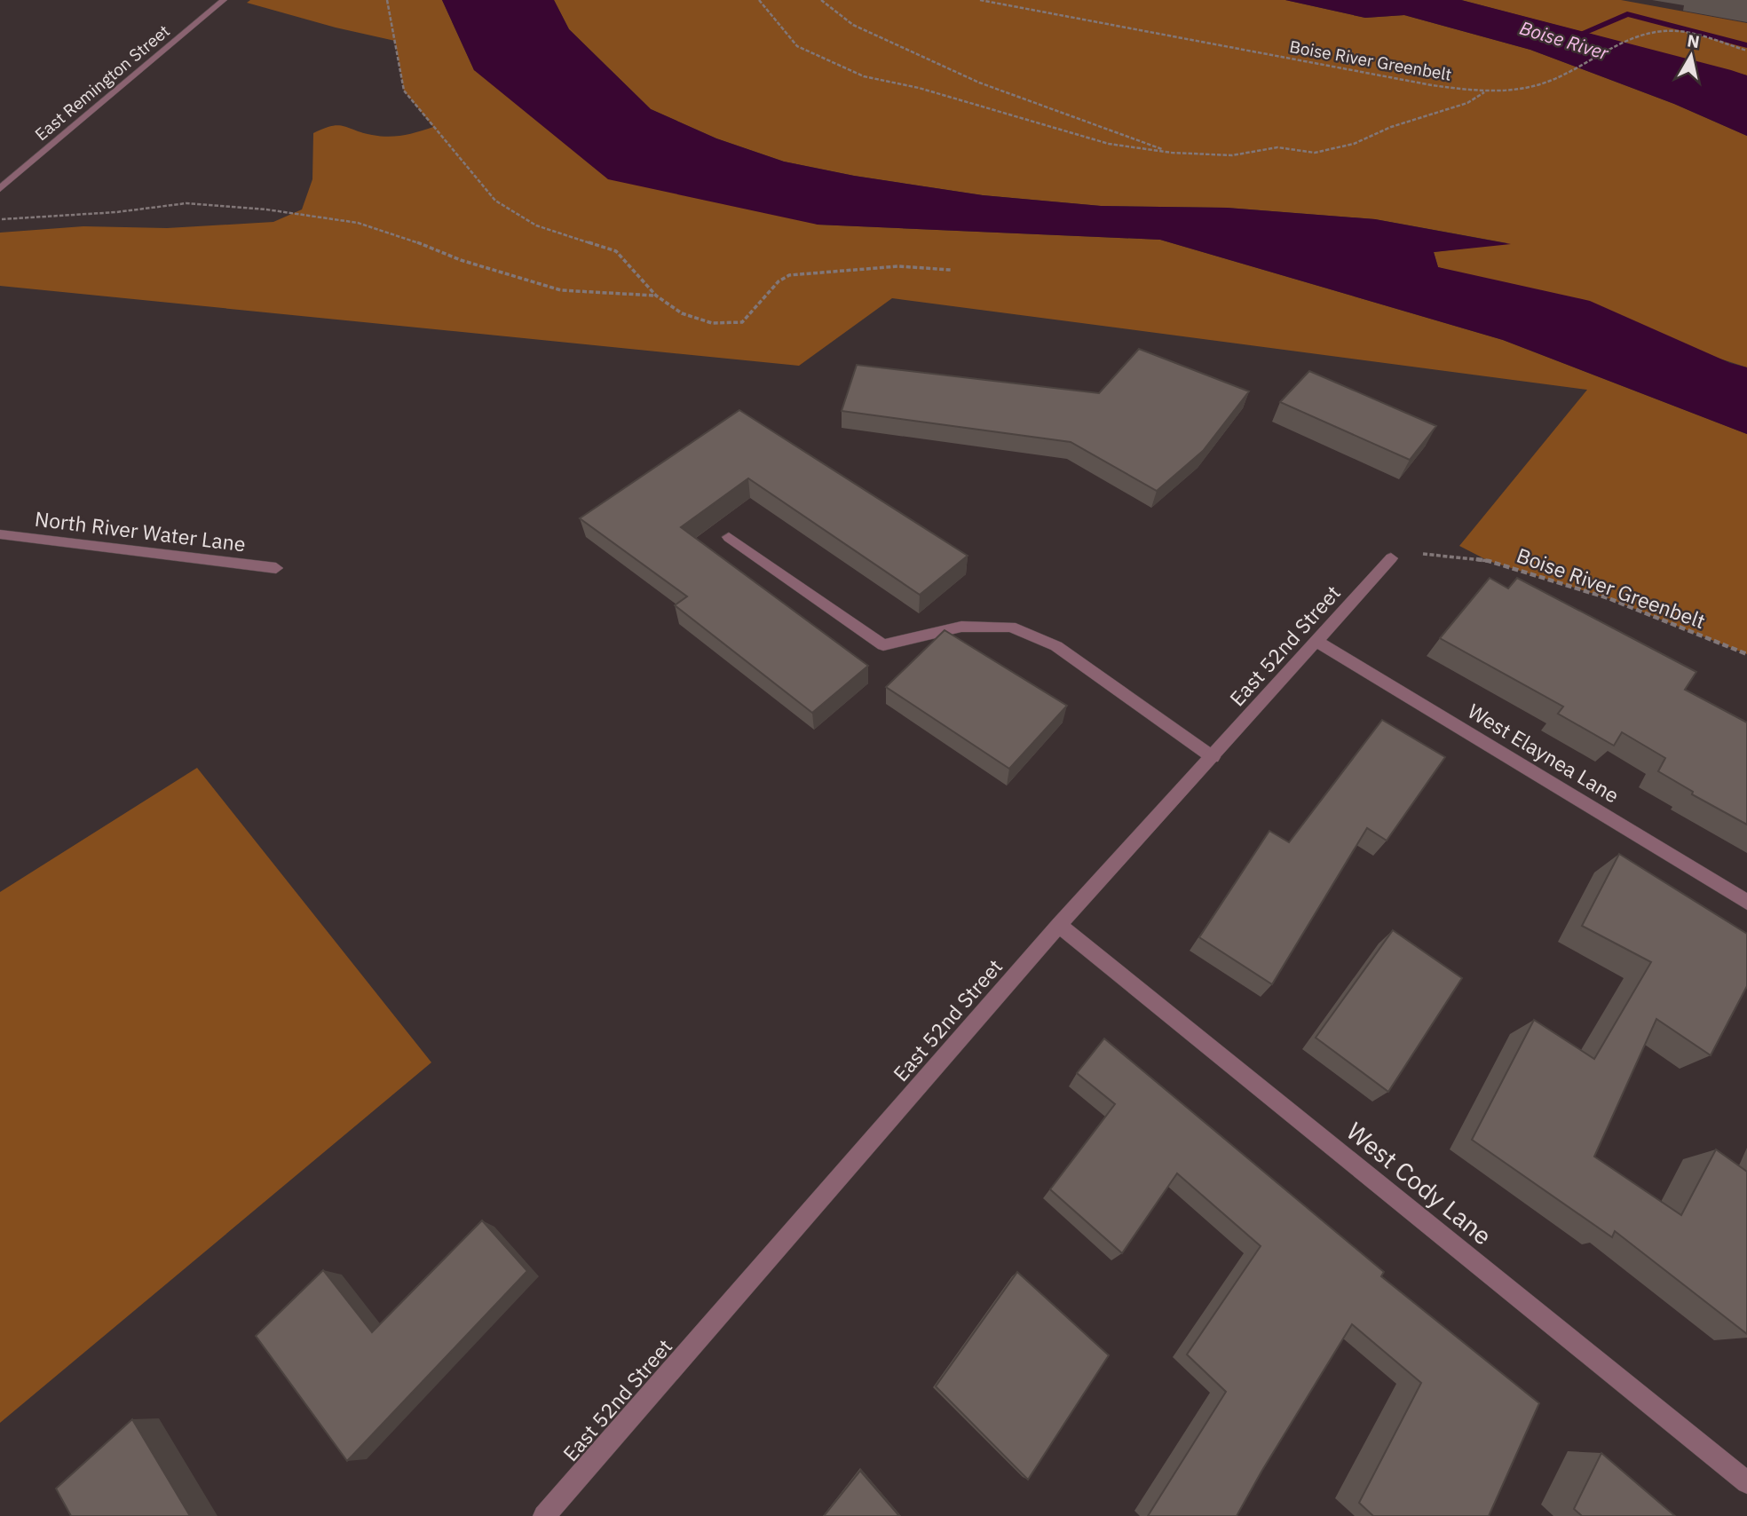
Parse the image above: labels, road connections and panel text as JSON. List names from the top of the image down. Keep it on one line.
{"streets":{"street":["East Remington Street","North River Water Lane","East 52nd Street","West Elaynea Lane","West Cody Lane"],"path":["Boise River Greenbelt"]},"crossings":[["Boise River Greenbelt","East 52nd Street"],["East 52nd Street","West Elaynea Lane"],["East 52nd Street","West Cody Lane"]],"water":["Boise River"],"north":"top"}
